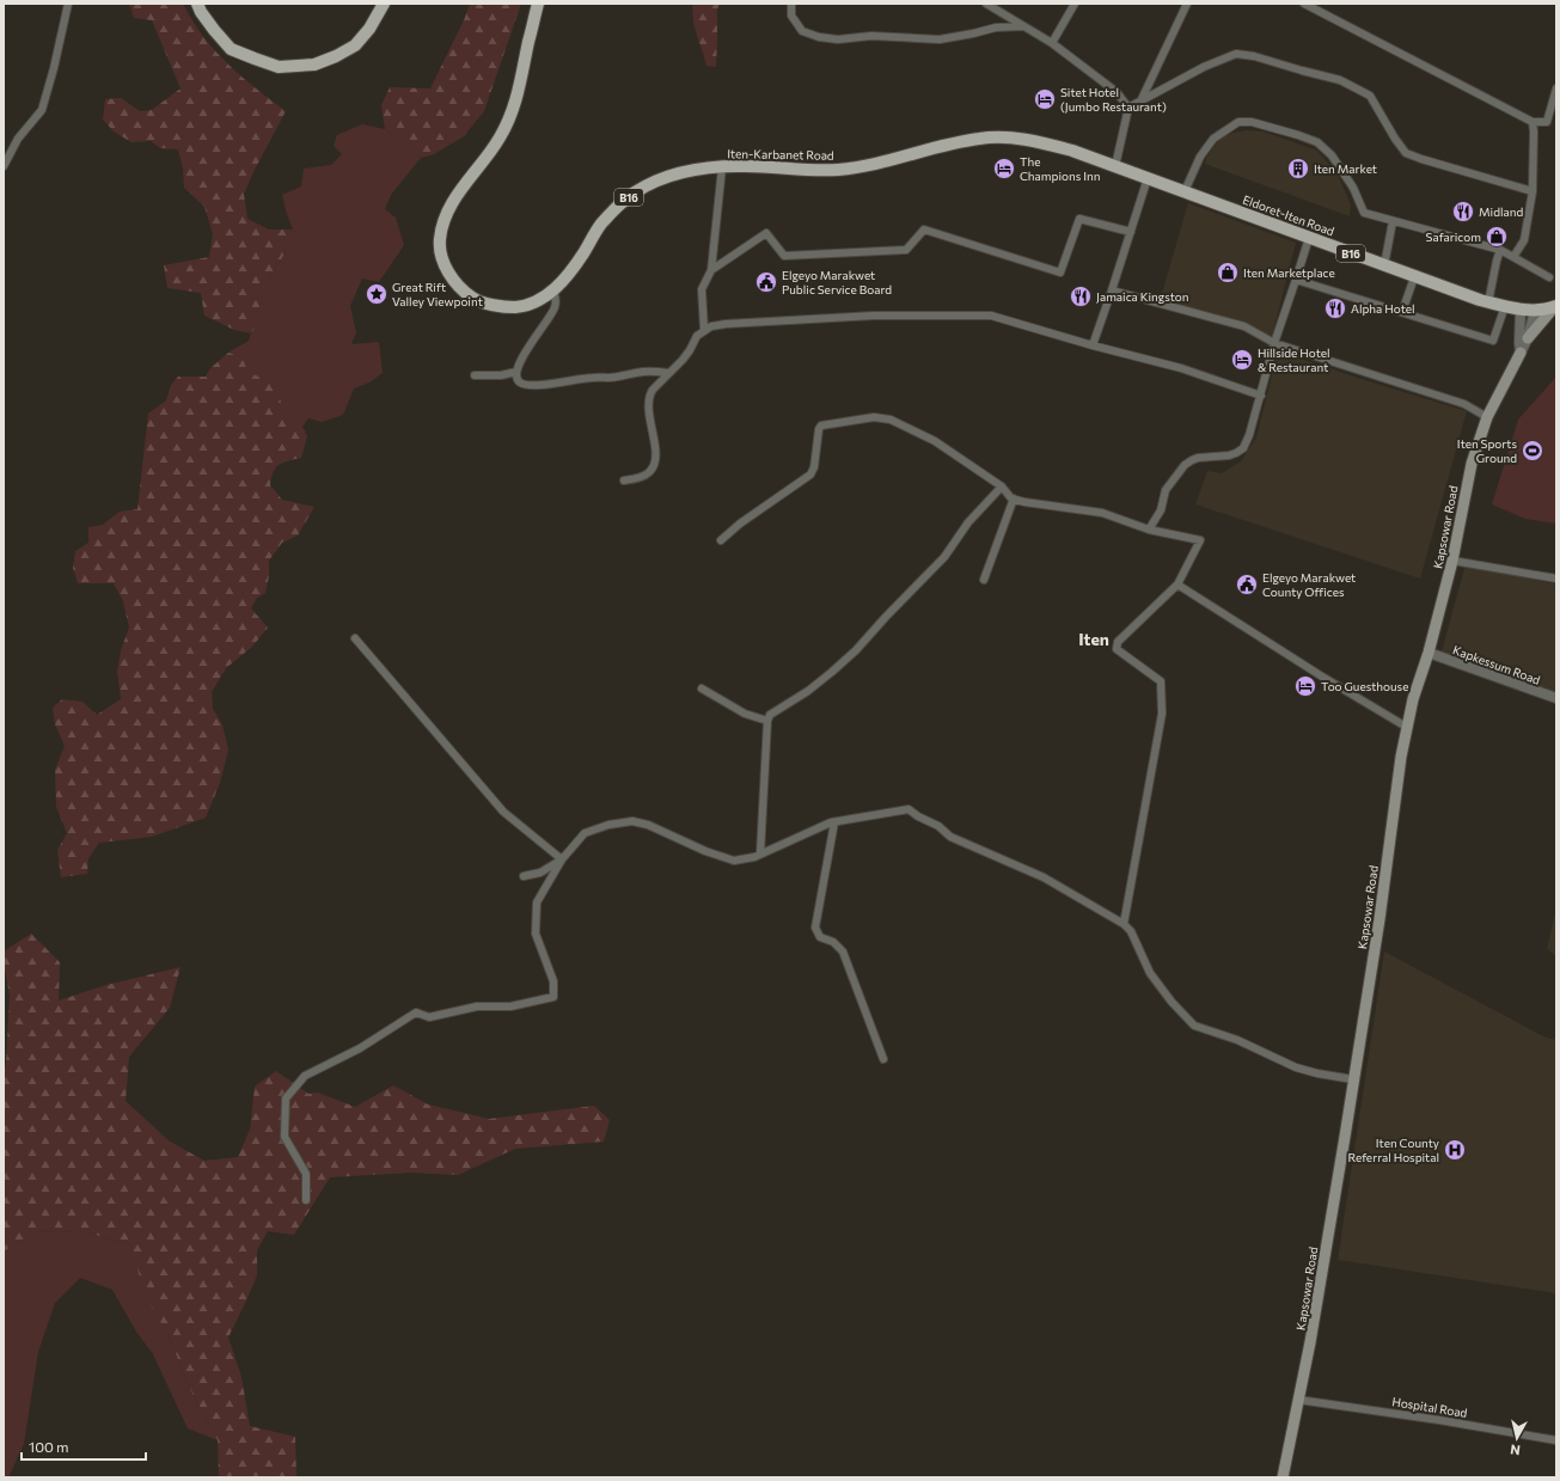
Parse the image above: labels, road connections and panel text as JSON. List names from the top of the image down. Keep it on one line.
{"streets":{"main road":["Iten-Karbanet Road","B16","Eldoret-Iten Road","Kapsowar Road"],"street":["Kapkessum Road","Hospital Road"]},"crossings":[["Iten-Karbanet Road","Eldoret-Iten Road"],["Eldoret-Iten Road","Kapsowar Road"],["Kapsowar Road","Kapkessum Road"],["Kapsowar Road","Hospital Road"]],"districts":["Iten"],"places":{"hotel":["Sitet Hotel (Jumbo Restaurant)","The Champions Inn","Hillside Hotel & Restaurant","Too Guesthouse"],"building":["Iten Market"],"restaurant":["Midland","Jamaica Kingston","Alpha Hotel"],"shop":["Safaricom","Iten Marketplace"],"public building":["Elgeyo Marakwet Public Service Board","Elgeyo Marakwet County Offices"],"place":["Great Rift Valley Viewpoint"],"sports":["Iten Sports Ground"],"hospital":["Iten County Referral Hospital"]},"scale_bar":"100 m","north":"bottom"}
